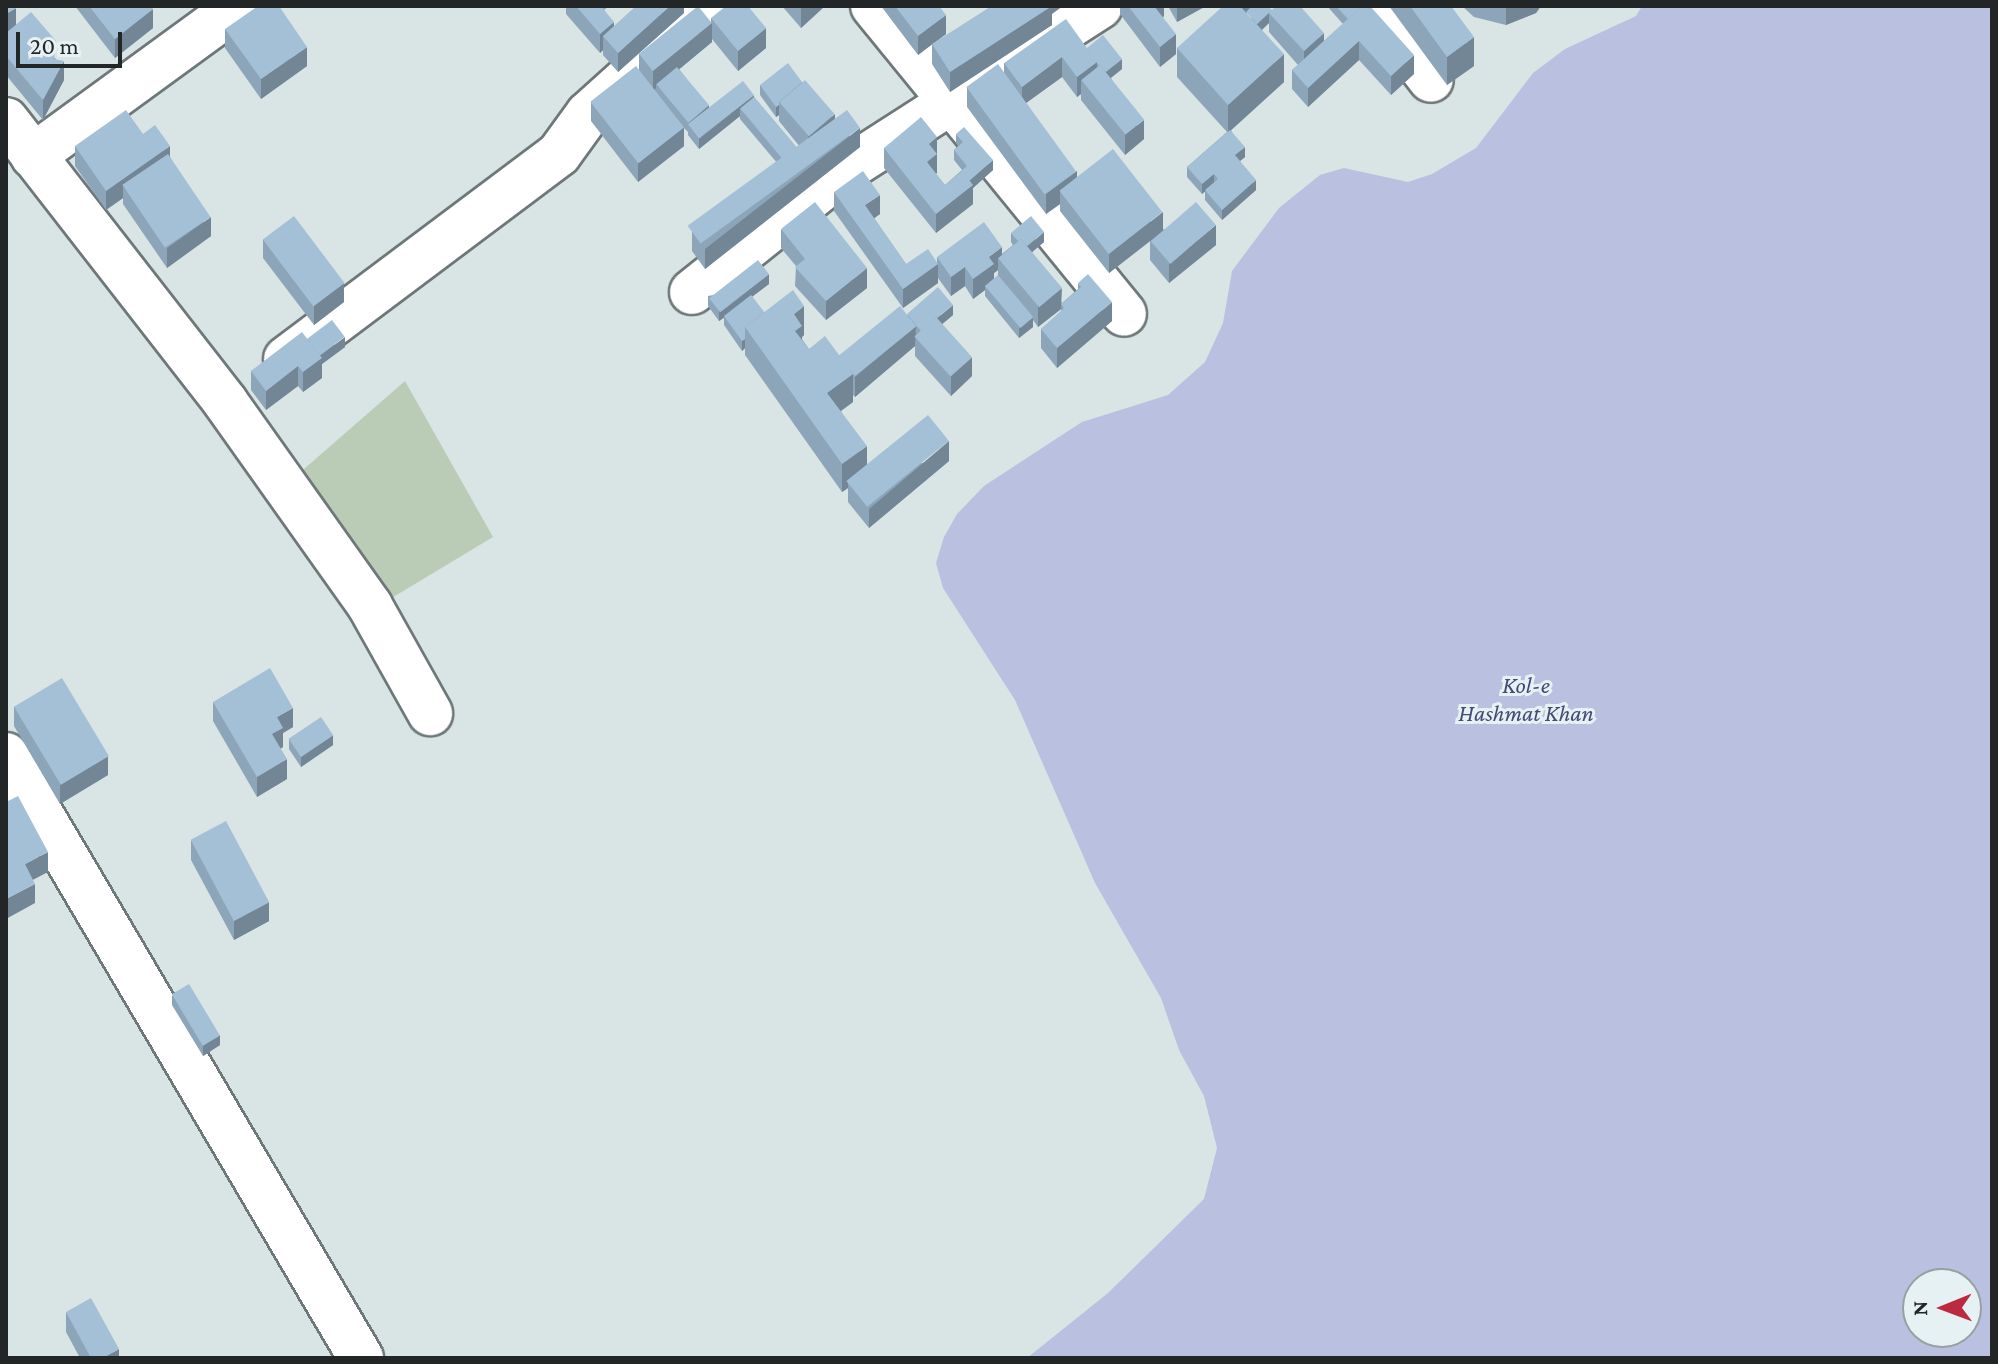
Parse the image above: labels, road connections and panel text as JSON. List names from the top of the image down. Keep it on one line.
{"water":["Kol-e Hashmat Khan"],"scale_bar":"20 m","north":"left"}
